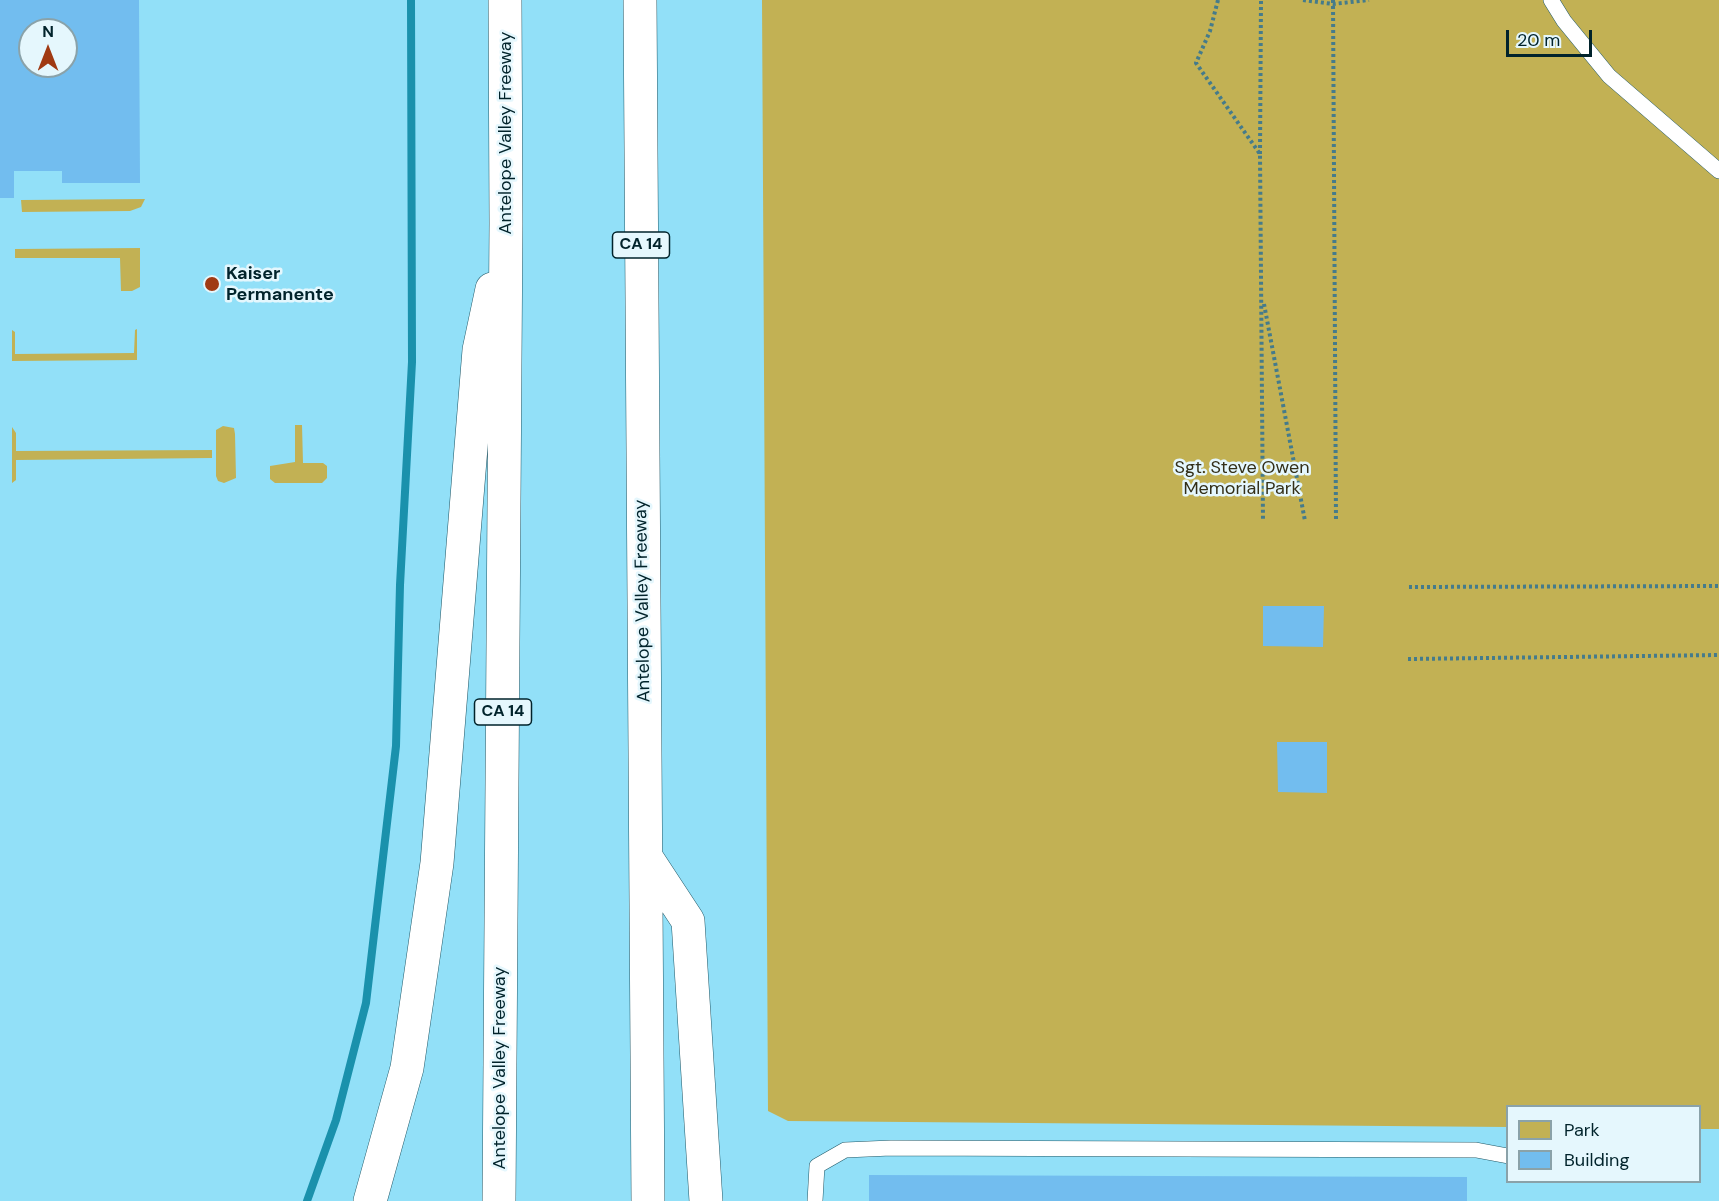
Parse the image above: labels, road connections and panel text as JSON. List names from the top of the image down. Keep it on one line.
{"streets":{"highway":["Antelope Valley Freeway","CA 14"]},"parks":["Sgt. Steve Owen Memorial Park"],"places":["Kaiser Permanente"],"legend":["Park","Building"],"scale_bar":"20 m","north":"top"}
